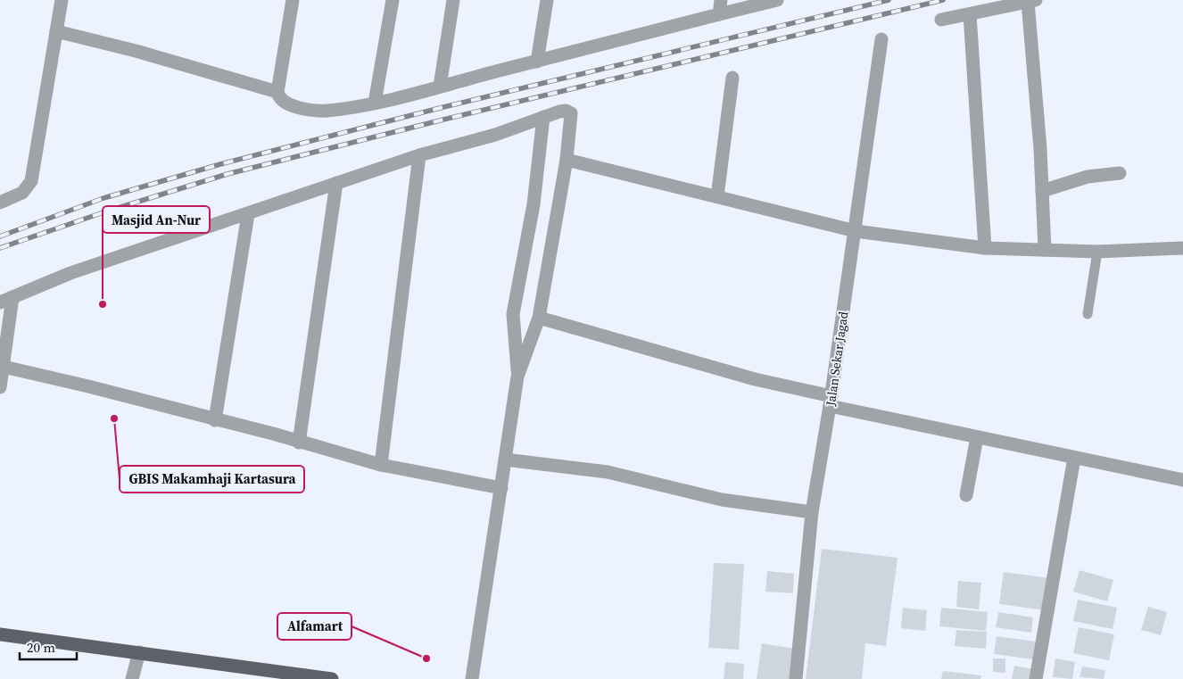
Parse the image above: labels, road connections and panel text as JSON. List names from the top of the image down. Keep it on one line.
{"streets":{"street":["Jalan Sekar Jagad"]},"places":["Masjid An-Nur","GBIS Makamhaji Kartasura","Alfamart"],"scale_bar":"20 m"}
